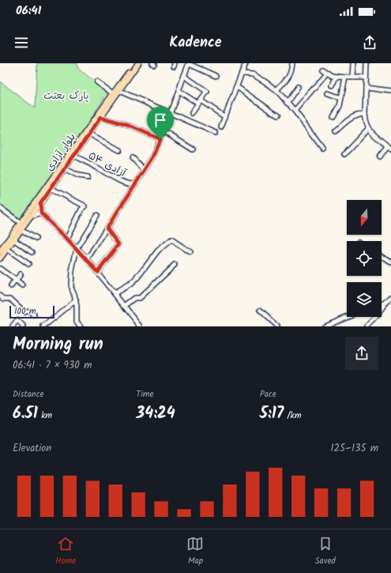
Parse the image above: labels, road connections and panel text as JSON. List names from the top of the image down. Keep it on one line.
{"streets":{"main road":["بلوار آزادی"],"street":["آزادی ۵۴"]},"crossings":[["بلوار آزادی","آزادی ۵۴"]],"parks":["پارک بعثت"],"scale_bar":"100 m","north":"bottom","page":{"status":"06:41","header":"Kadence","scale":"100 m","heading":["Morning run","06:41 · 7 × 930 m"],"stats":[["Distance","6.51 km"],["Time","34:24"],["Pace","5:17 /km"]],"chart":["Elevation","125–135 m"],"tabs":["Home","Map","Saved"]}}
